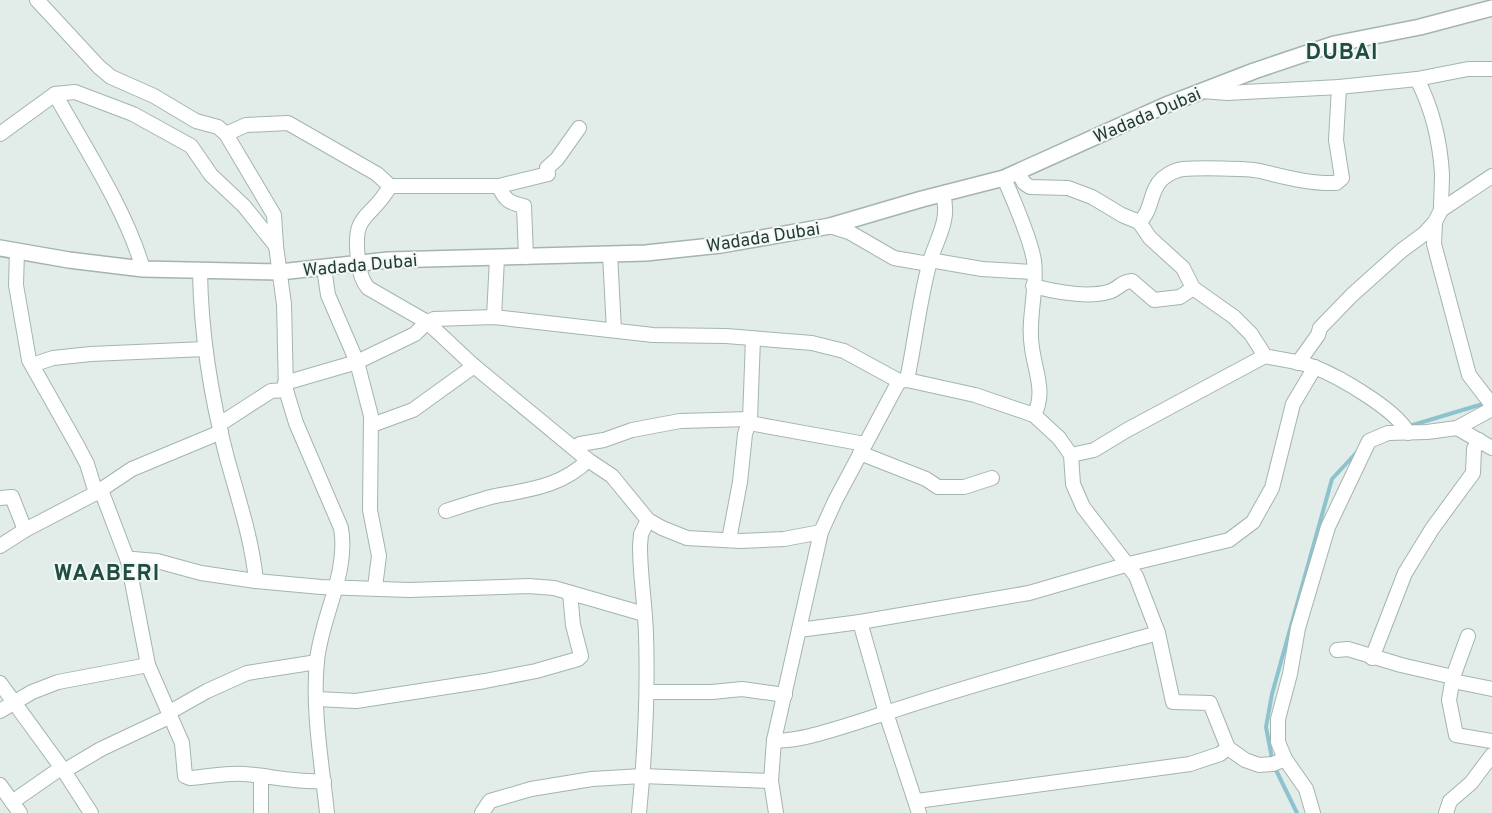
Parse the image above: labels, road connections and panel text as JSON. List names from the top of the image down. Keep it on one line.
{"streets":{"street":["Wadada Dubai"]},"districts":["DUBAI","WAABERI"]}
